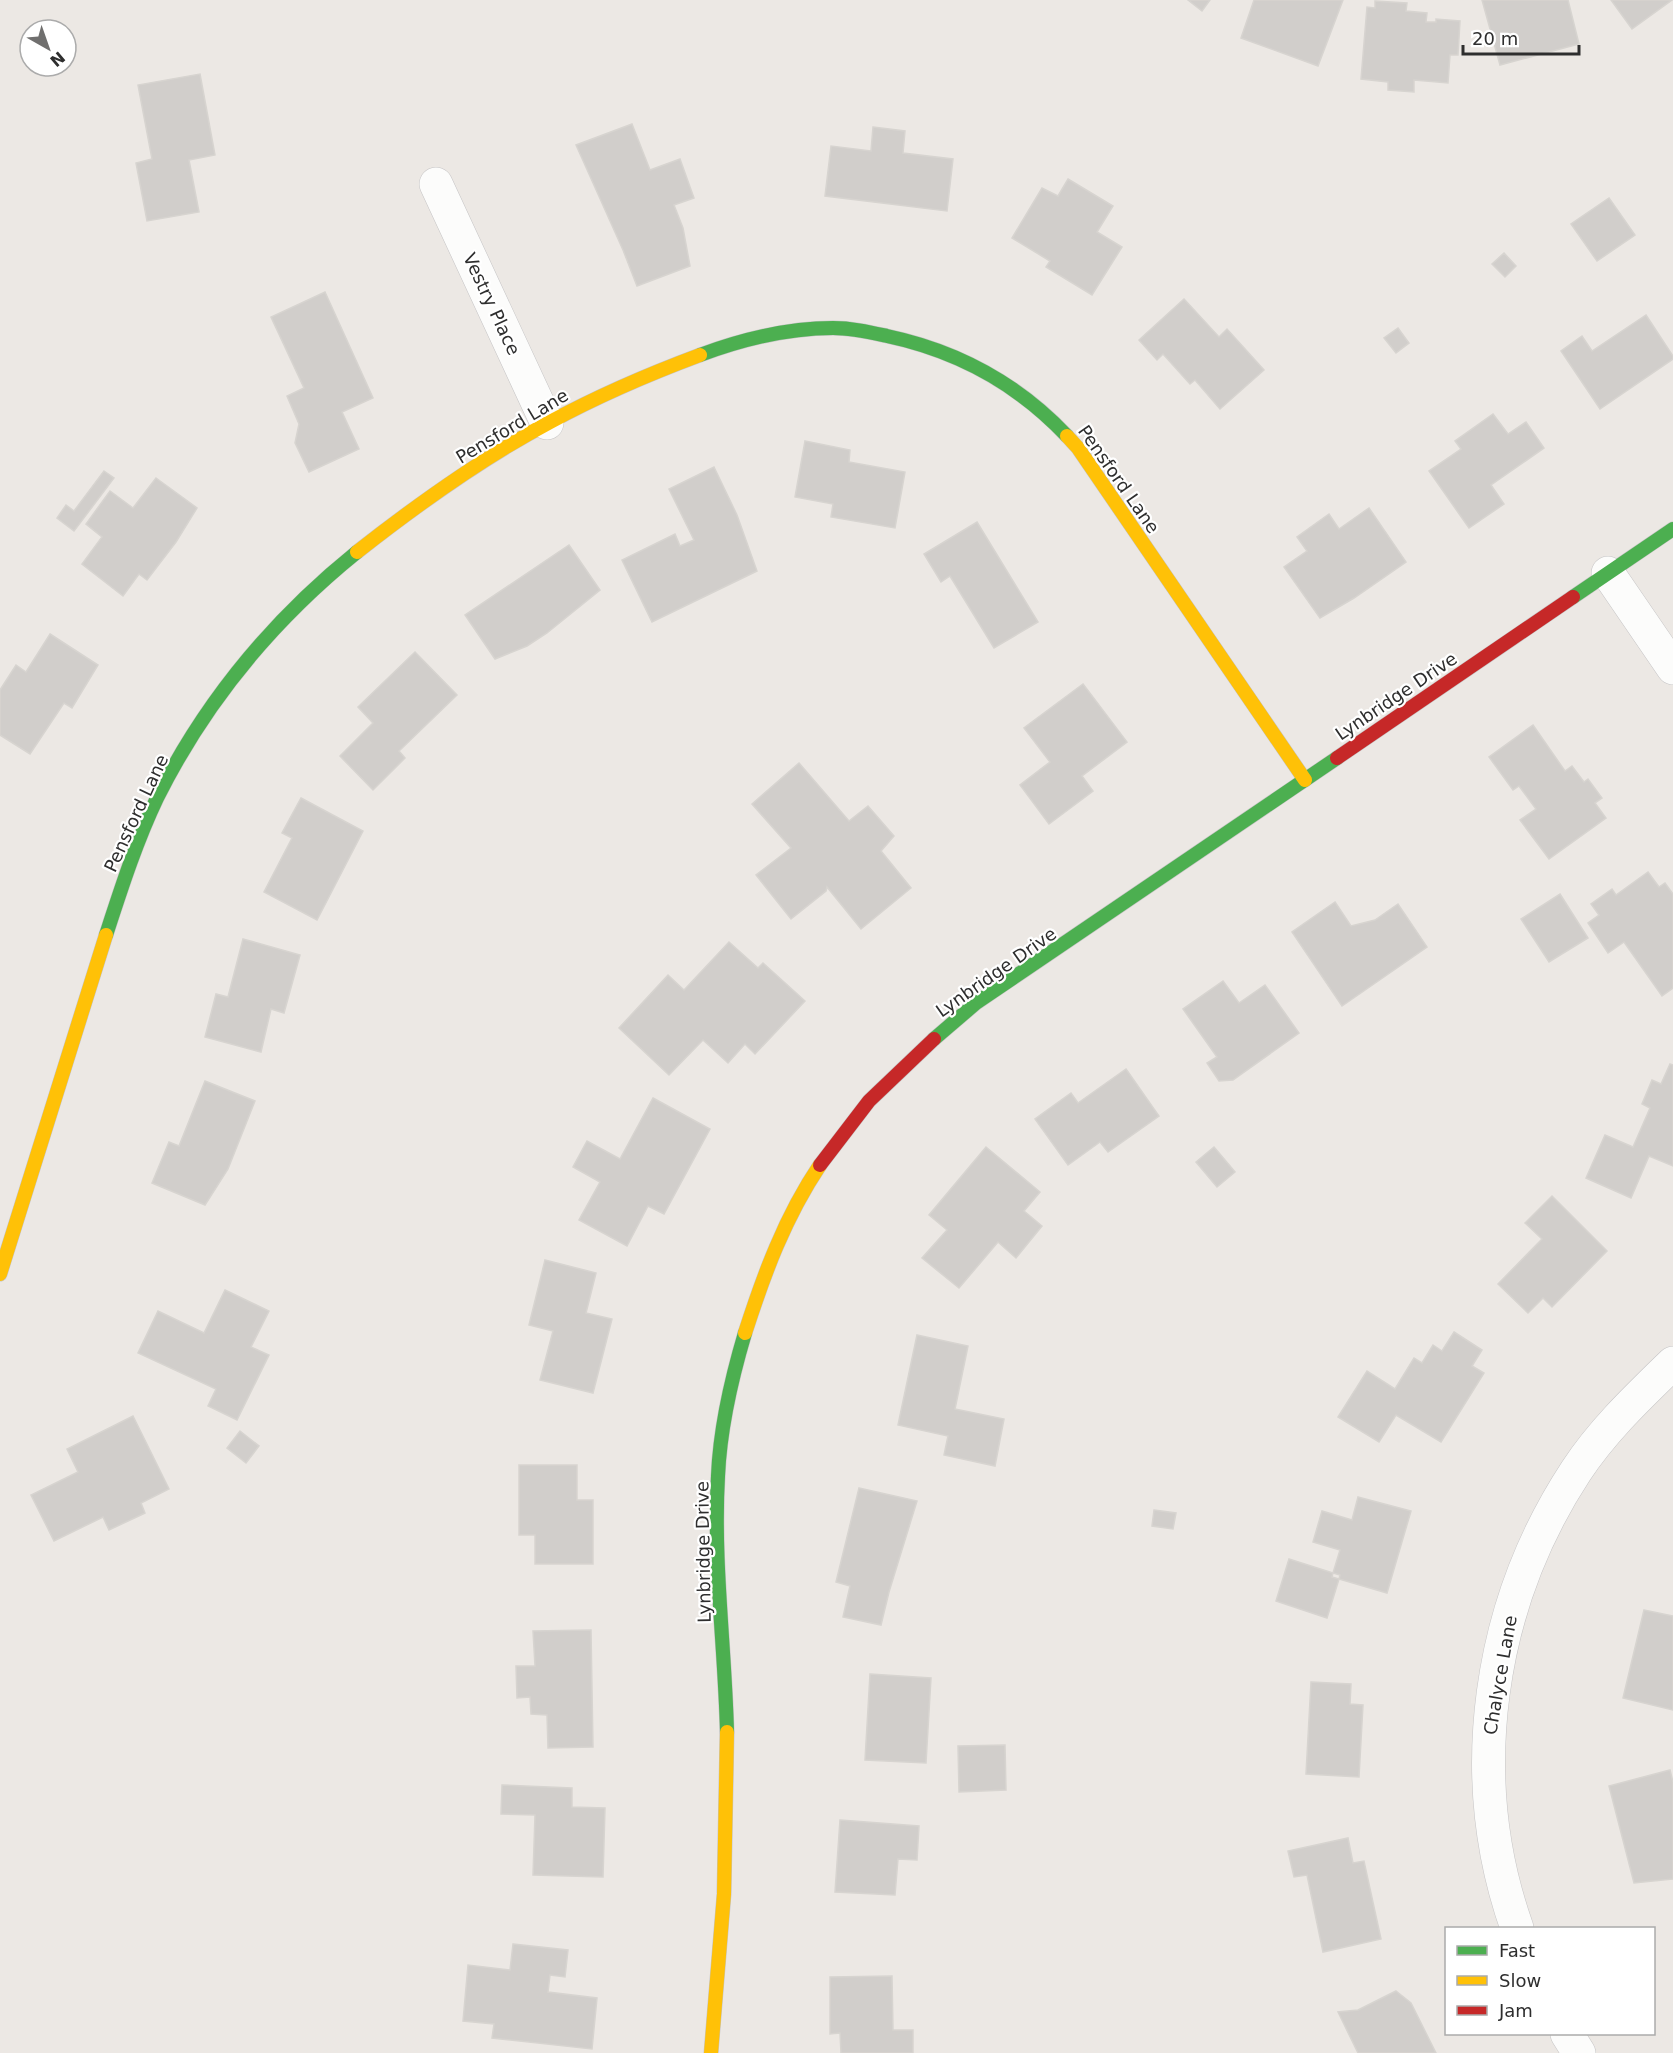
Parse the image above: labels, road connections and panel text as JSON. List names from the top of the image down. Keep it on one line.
{"streets":{"street":["Vestry Place","Pensford Lane","Lynbridge Drive","Chalyce Lane"]},"crossings":[["Vestry Place","Pensford Lane"],["Pensford Lane","Lynbridge Drive"]],"legend":["Fast","Slow","Jam"],"scale_bar":"20 m","north":"bottom right"}
